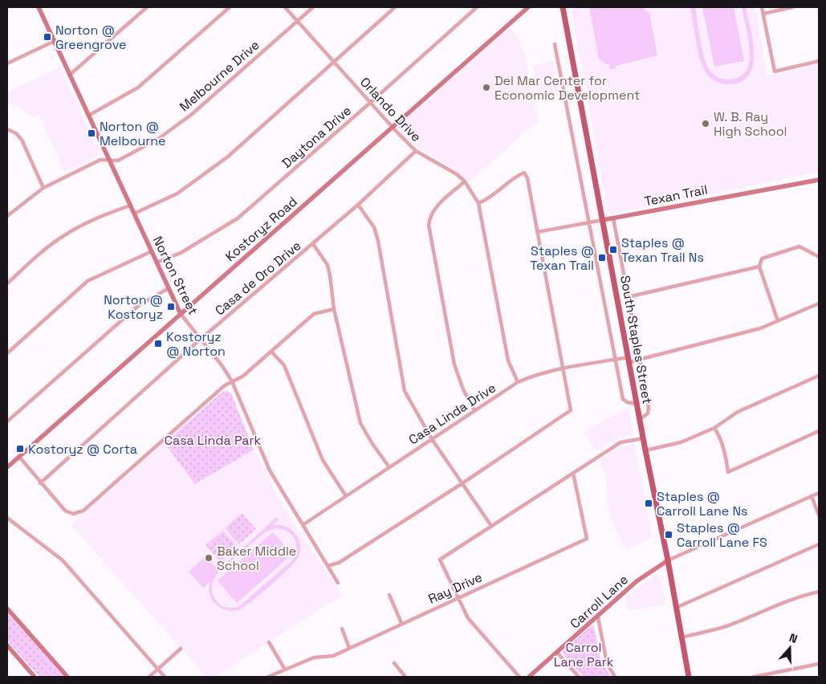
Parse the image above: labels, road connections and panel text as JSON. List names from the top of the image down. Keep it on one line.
{"streets":{"main road":["South Staples Street"],"street":["Melbourne Drive","Orlando Drive","Daytona Drive","Texan Trail","Kostoryz Road","Norton Street","Casa de Oro Drive","Casa Linda Drive","Ray Drive","Carroll Lane"]},"crossings":[["Melbourne Drive","Orlando Drive"],["Melbourne Drive","Norton Street"],["Orlando Drive","Daytona Drive"],["Orlando Drive","Kostoryz Road"],["Orlando Drive","Casa de Oro Drive"],["Orlando Drive","Casa Linda Drive"],["Daytona Drive","Norton Street"],["Texan Trail","South Staples Street"],["Kostoryz Road","Norton Street"],["Norton Street","Casa de Oro Drive"],["Norton Street","Casa Linda Drive"],["South Staples Street","Casa Linda Drive"],["South Staples Street","Carroll Lane"]],"parks":["Casa Linda Park","Carrol Lane Park"],"places":{"transit":["Norton @ Greengrove","Norton @ Melbourne","Staples @ Texan Trail Ns","Staples @ Texan Trail","Norton @ Kostoryz","Kostoryz @ Norton","Kostoryz @ Corta","Staples @ Carroll Lane Ns","Staples @ Carroll Lane FS"],"other":["Del Mar Center for Economic Development","W. B. Ray High School","Baker Middle School"]},"north":"top"}
